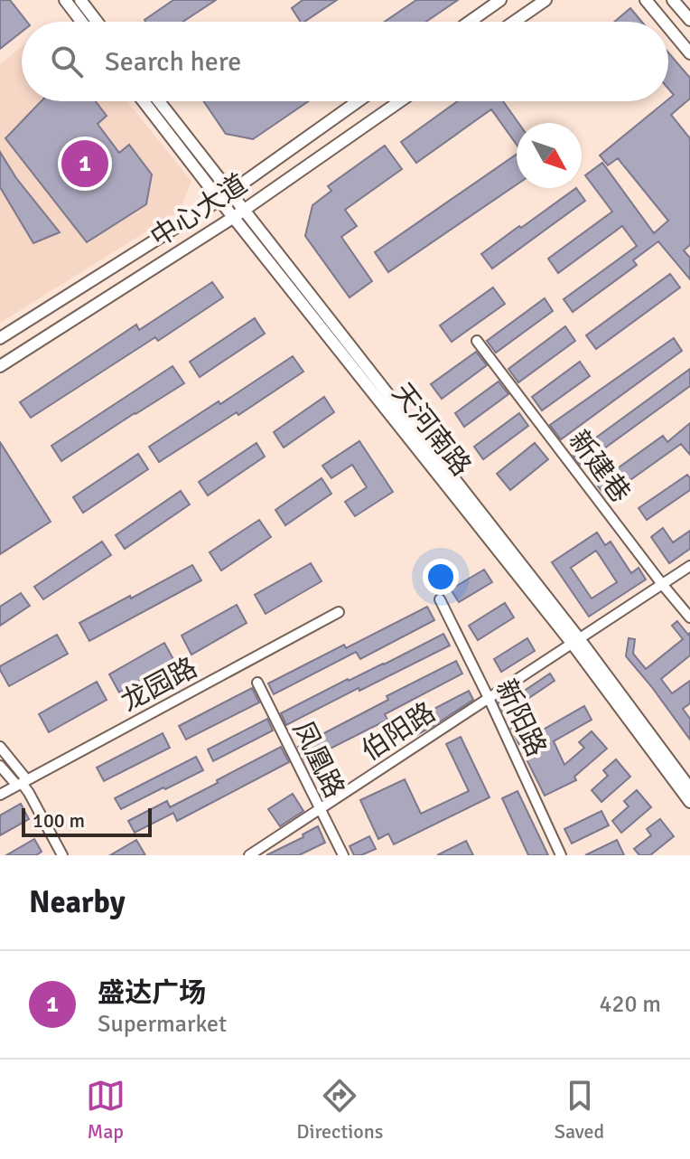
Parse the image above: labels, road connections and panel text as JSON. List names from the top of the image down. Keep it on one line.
{"streets":{"main road":["中心大道","天河南路"],"street":["新建巷","龙园路","新阳路","伯阳路","凤凰路"]},"crossings":[["中心大道","天河南路"],["天河南路","伯阳路"],["新建巷","伯阳路"],["新阳路","伯阳路"],["伯阳路","凤凰路"]],"scale_bar":"100 m","north":"bottom right","page":{"search":"Search here","pins":"1","scale":"100 m","heading":"Nearby","list":[{"mark":"1","name":"盛达广场","note":"Supermarket","value":"420 m"}],"nav":["Map","Directions","Saved"]}}
